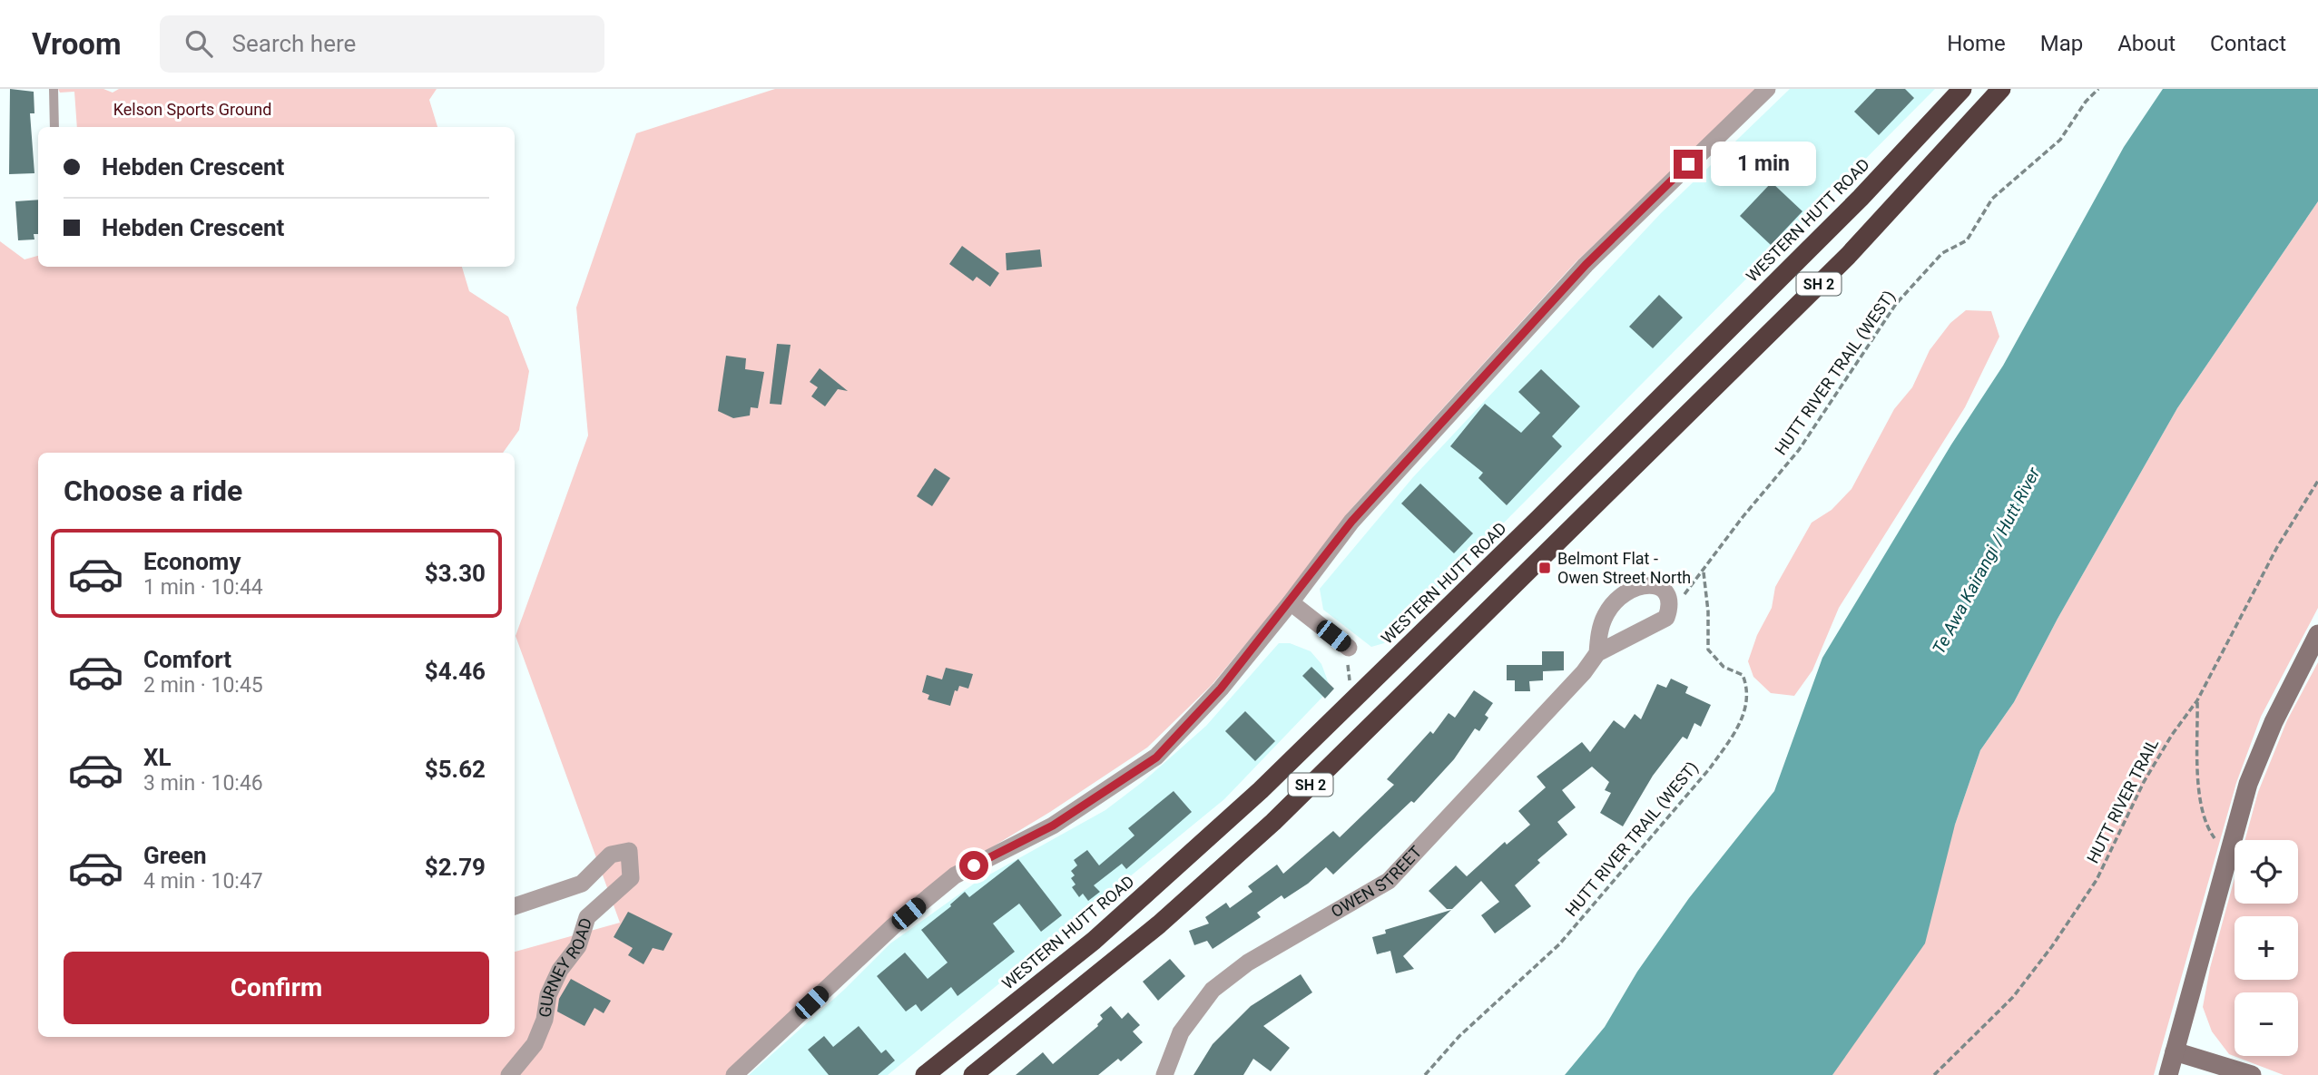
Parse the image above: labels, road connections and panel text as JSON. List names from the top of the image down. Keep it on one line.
{"streets":{"highway":["WESTERN HUTT ROAD","SH 2"],"street":["OWEN STREET","GURNEY ROAD"],"path":["HUTT RIVER TRAIL (WEST)","HUTT RIVER TRAIL"]},"water":["Te Awa Kairangi / Hutt River"],"parks":["Kelson Sports Ground"],"places":{"transit":["Belmont Flat - Owen Street North"]},"page":{"header":"Vroom","search":"Search here","nav":["Home","Map","About","Contact"],"banner":["Hebden Crescent","Hebden Crescent"],"bubble":"1 min","heading":"Choose a ride","list":[{"name":"Economy","note":"1 min · 10:44","value":"$3.30"},{"name":"Comfort","note":"2 min · 10:45","value":"$4.46"},{"name":"XL","note":"3 min · 10:46","value":"$5.62"},{"name":"Green","note":"4 min · 10:47","value":"$2.79"}],"map_buttons":["+","−"],"buttons":"Confirm"}}
